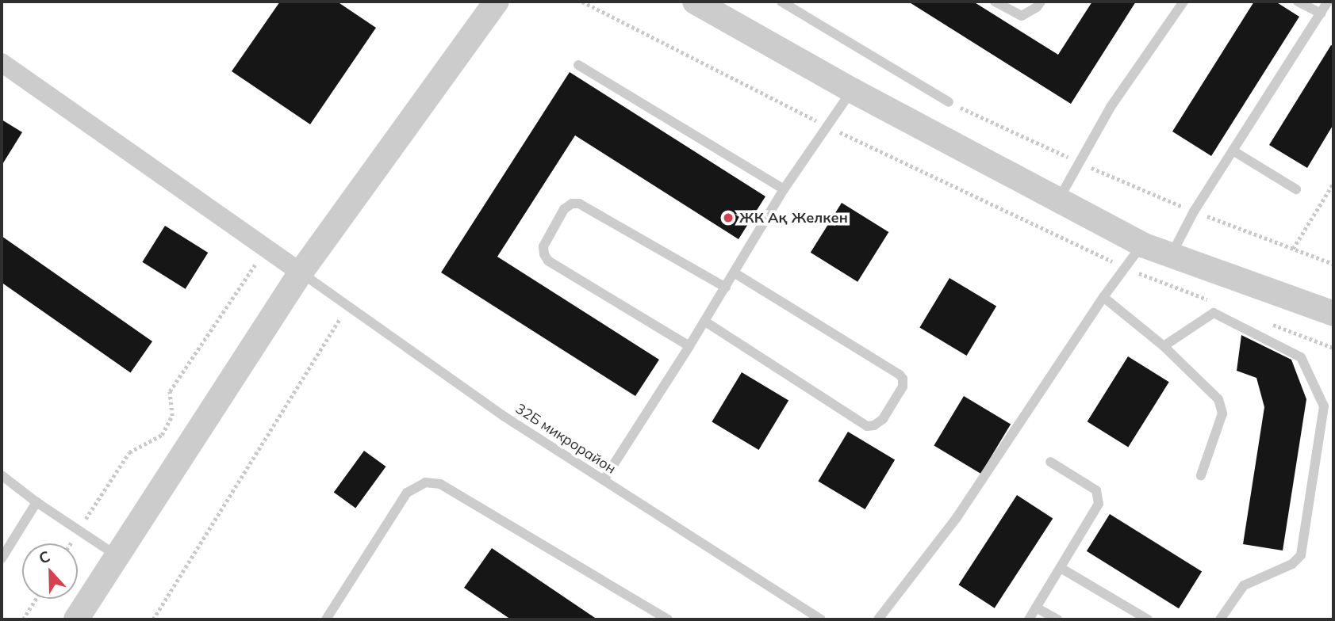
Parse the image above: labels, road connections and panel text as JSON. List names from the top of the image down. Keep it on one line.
{"streets":{"lane":["32Б микрорайон"]},"places":["ЖК Ақ Желкен"],"north":"top"}
